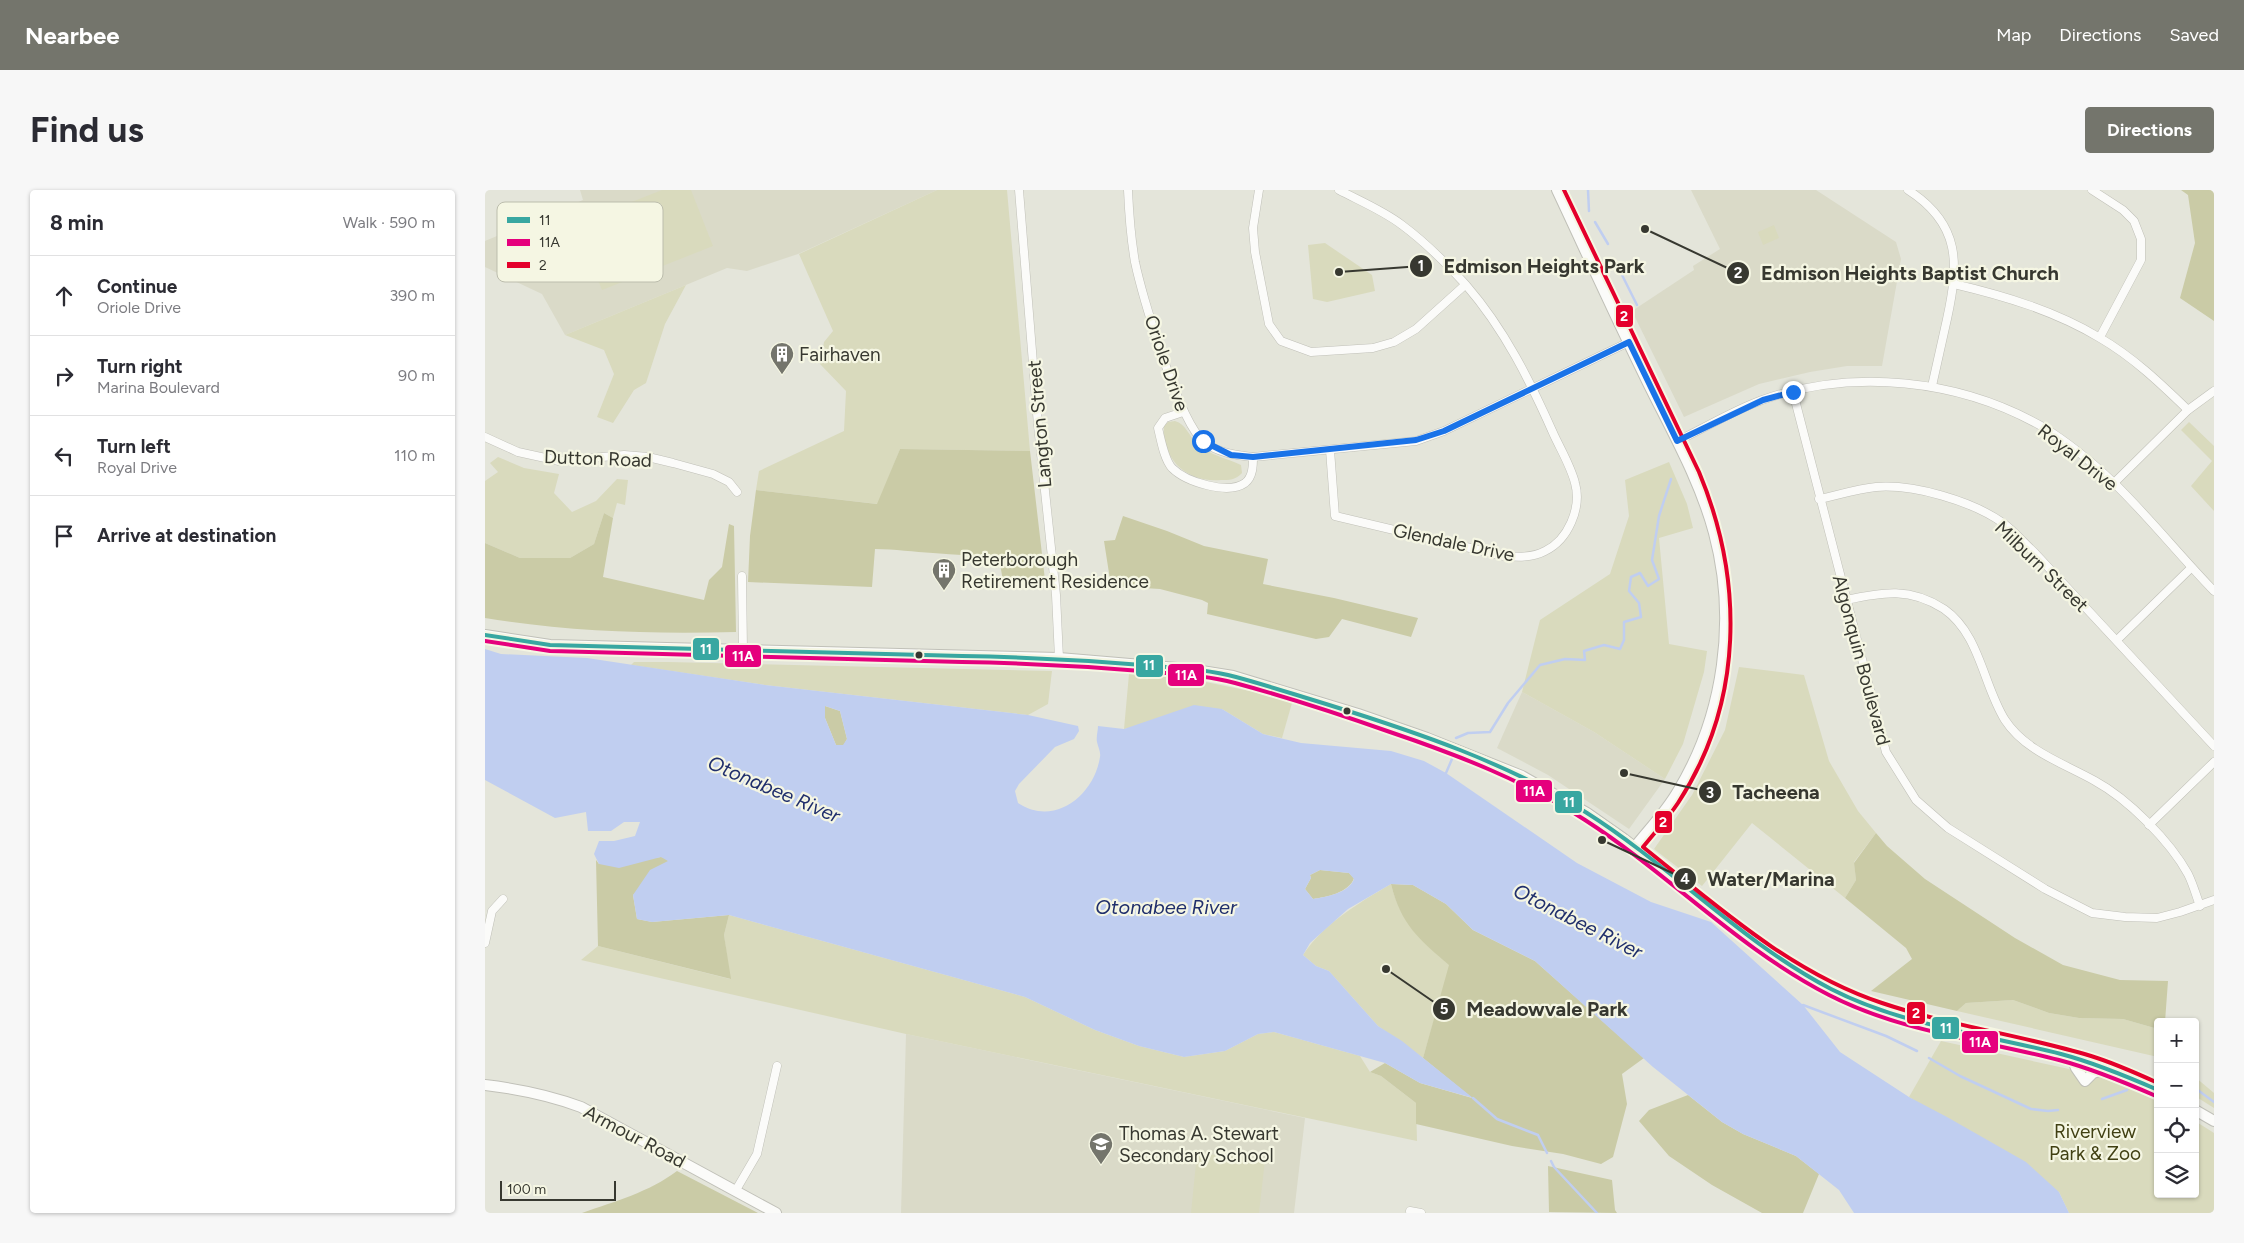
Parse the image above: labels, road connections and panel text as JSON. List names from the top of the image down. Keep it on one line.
{"streets":{"main road":["Armour Road"],"street":["Oriole Drive","Langton Street","Royal Drive","Dutton Road","Glendale Drive","Milburn Street","Algonquin Boulevard"]},"crossings":[["Oriole Drive","Glendale Drive"],["Royal Drive","Algonquin Boulevard"],["Milburn Street","Algonquin Boulevard"]],"water":["Otonabee River"],"parks":["Riverview Park & Zoo"],"places":{"other":["Edmison Heights Baptist Church","Edmison Heights Park","Tacheena","Water/Marina","Meadowvale Park"],"building":["Fairhaven","Peterborough Retirement Residence"],"school or university":["Thomas A. Stewart Secondary School"]},"lines":["transit line 2","transit line 11","transit line 11A"],"legend":["11","11A","2"],"scale_bar":"100 m","page":{"header":"Nearbee","nav":["Map","Directions","Saved"],"buttons":"Directions","title":"Find us","heading":["8 min","Walk · 590 m"],"list":[["Continue","Oriole Drive","390 m"],["Turn right","Marina Boulevard","90 m"],["Turn left","Royal Drive","110 m"],"Arrive at destination"],"map_buttons":["+","−"],"scale":"100 m"}}
